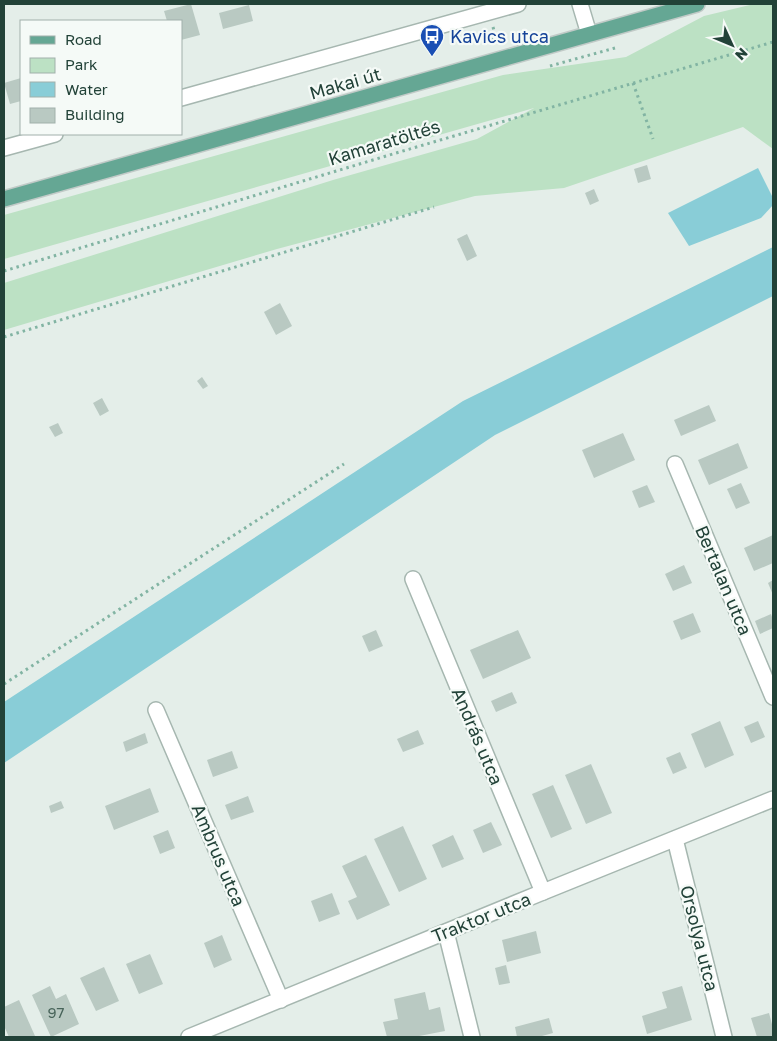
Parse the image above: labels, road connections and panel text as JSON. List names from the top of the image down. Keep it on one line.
{"streets":{"main road":["Makai út"],"street":["Bertalan utca","András utca","Ambrus utca","Traktor utca","Orsolya utca"],"path":["Kamaratöltés"]},"crossings":[["András utca","Traktor utca"],["Ambrus utca","Traktor utca"],["Traktor utca","Orsolya utca"]],"places":{"bus stop":["Kavics utca"]},"house_numbers":["97"],"legend":["Road","Park","Water","Building"],"north":"bottom right"}
